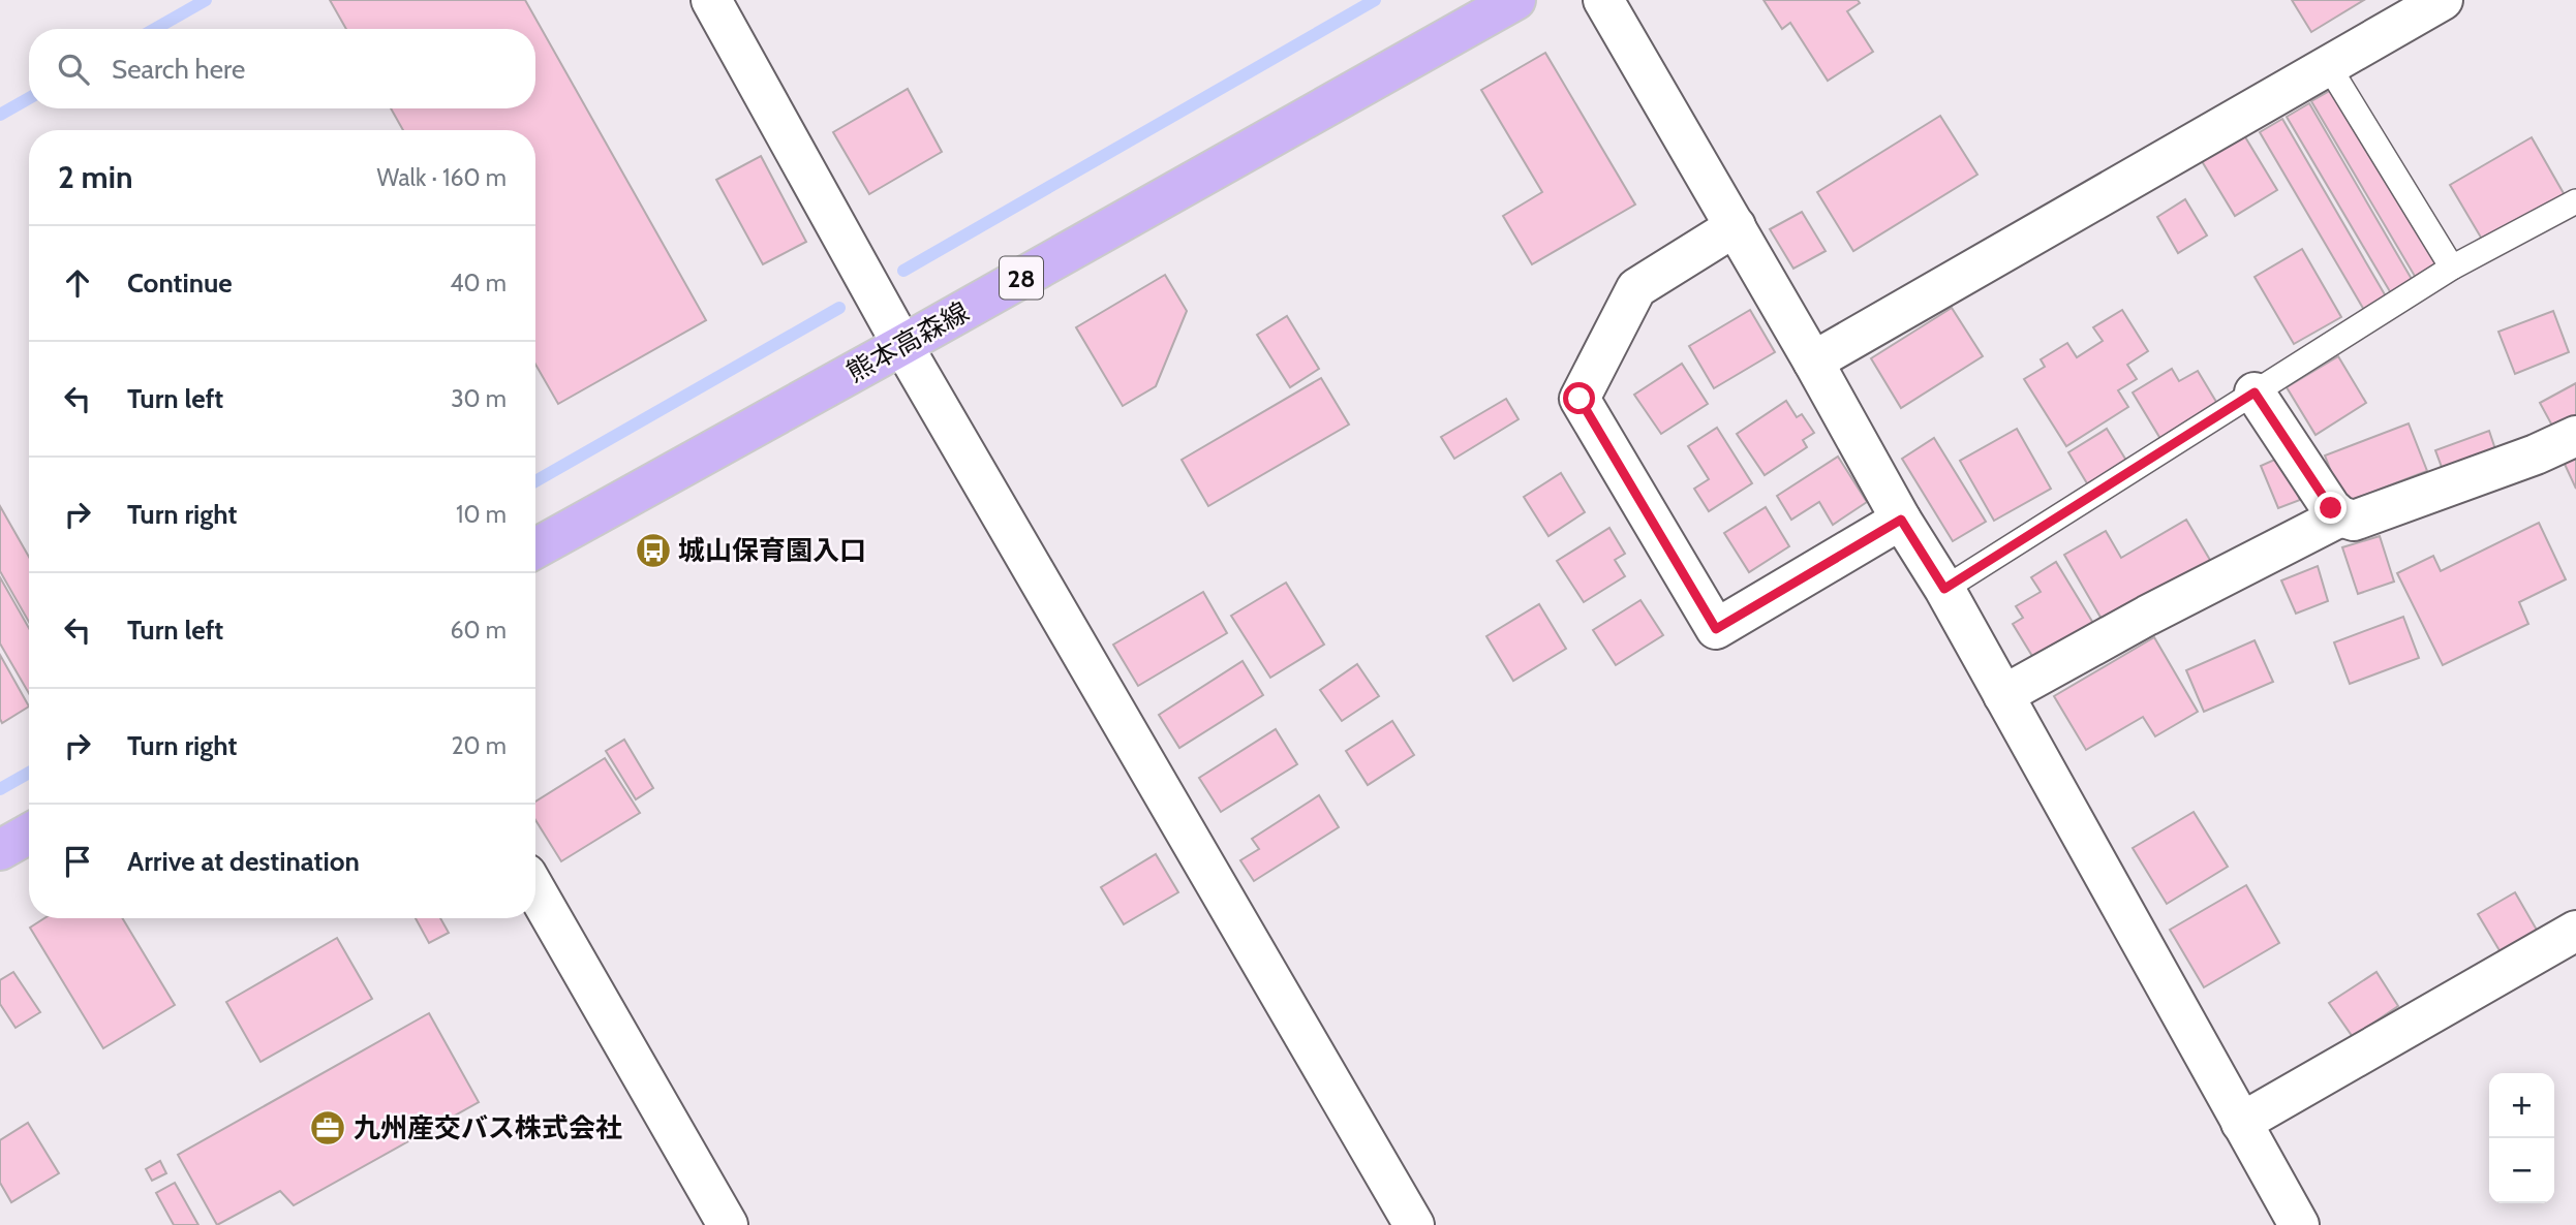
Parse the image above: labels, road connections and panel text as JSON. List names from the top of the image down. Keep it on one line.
{"streets":{"main road":["28","熊本高森線"]},"places":{"bus stop":["城山保育園入口"],"office":["九州産交バス株式会社"]},"page":{"search":"Search here","heading":["2 min","Walk · 160 m"],"list":[["Continue","40 m"],["Turn left","30 m"],["Turn right","10 m"],["Turn left","60 m"],["Turn right","20 m"],"Arrive at destination"],"map_buttons":["+","−"]}}
